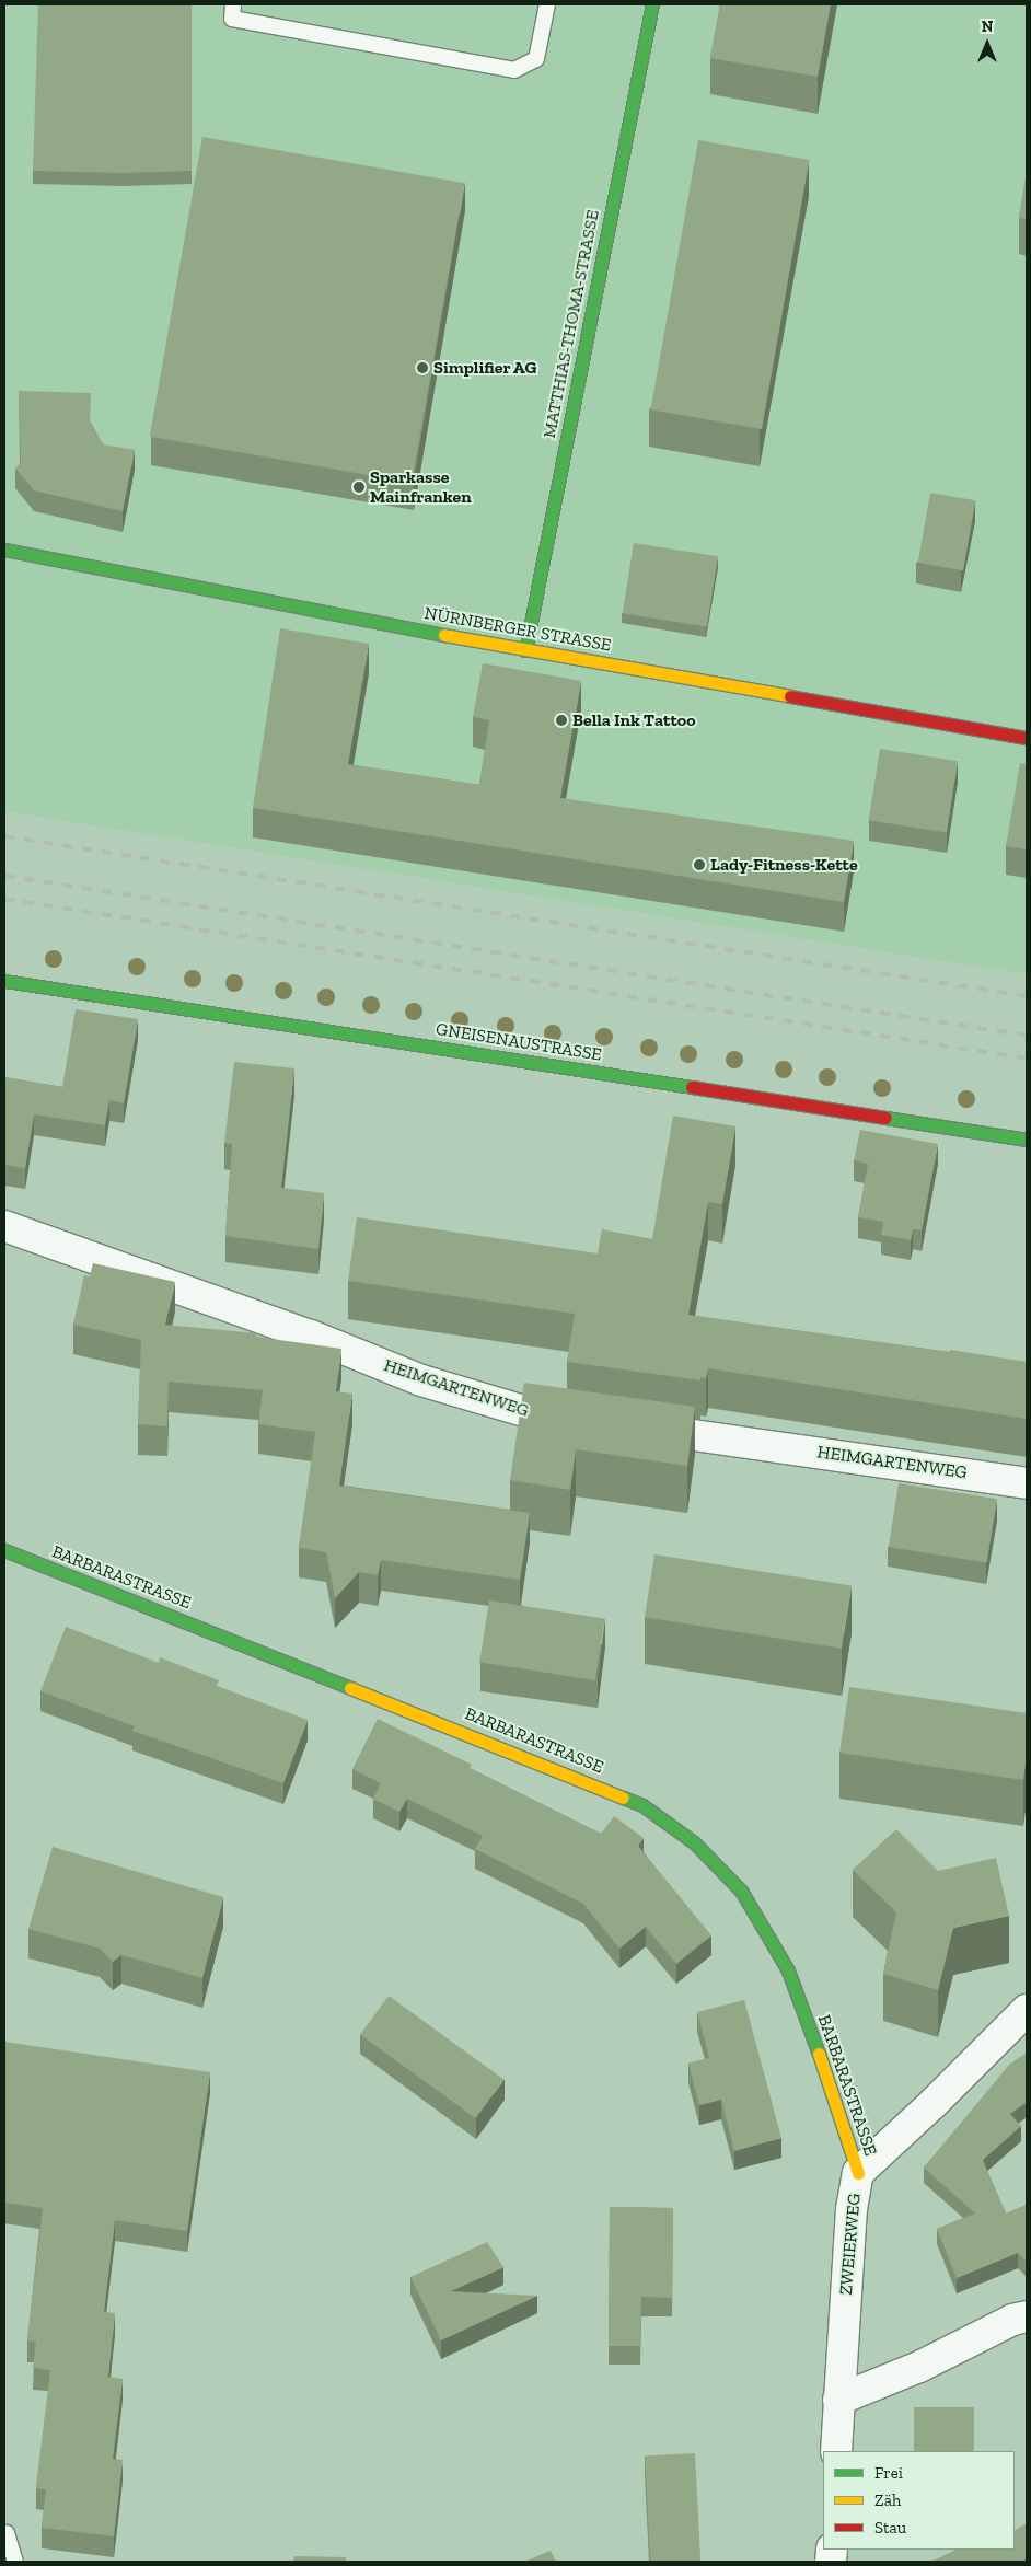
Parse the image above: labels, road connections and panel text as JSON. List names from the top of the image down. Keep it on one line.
{"streets":{"street":["MATTHIAS-THOMA-STRASSE","NÜRNBERGER STRASSE","GNEISENAUSTRASSE","HEIMGARTENWEG","BARBARASTRASSE","ZWEIERWEG"]},"crossings":[["MATTHIAS-THOMA-STRASSE","NÜRNBERGER STRASSE"],["BARBARASTRASSE","ZWEIERWEG"]],"places":["Simplifier AG","Sparkasse Mainfranken","Bella Ink Tattoo","Lady-Fitness-Kette"],"legend":["Frei","Zäh","Stau"],"north":"top"}
